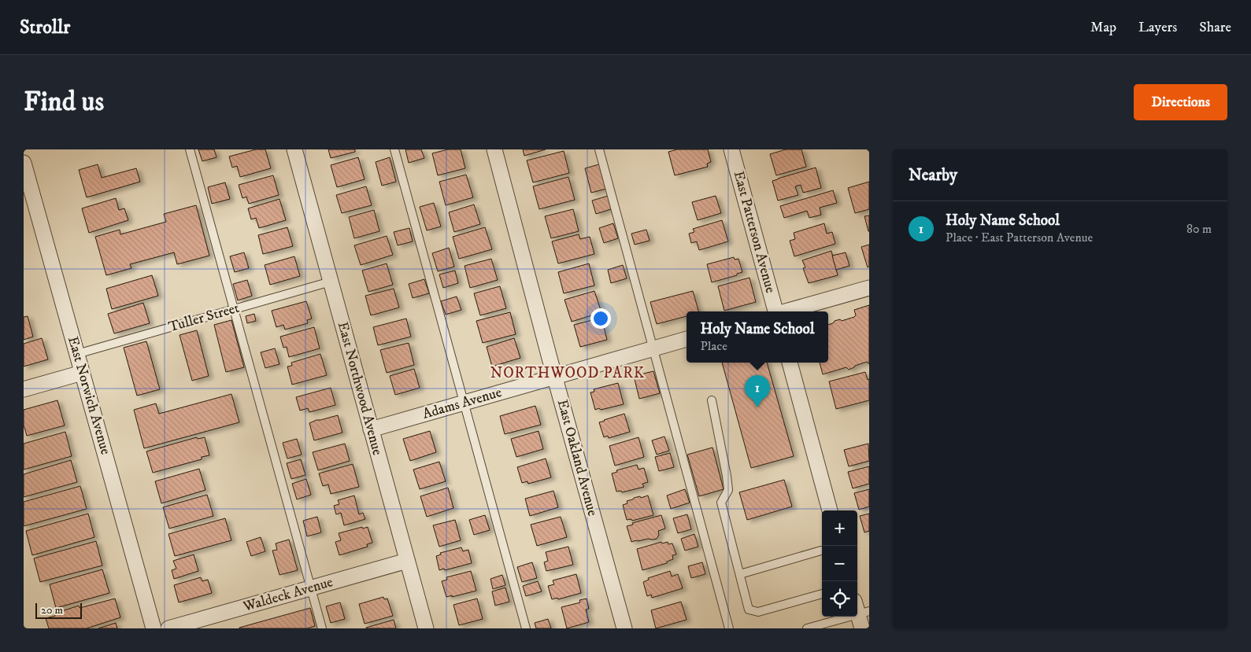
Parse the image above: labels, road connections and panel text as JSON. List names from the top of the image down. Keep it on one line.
{"streets":{"street":["East Patterson Avenue","East Northwood Avenue","East Norwich Avenue","Adams Avenue","East Oakland Avenue","Waldeck Avenue"],"lane":["Tuller Street"]},"crossings":[["Tuller Street","East Northwood Avenue"],["Tuller Street","East Norwich Avenue"],["East Northwood Avenue","Adams Avenue"],["East Northwood Avenue","Waldeck Avenue"],["Adams Avenue","East Oakland Avenue"]],"districts":["NORTHWOOD PARK"],"scale_bar":"20 m","page":{"header":"Strollr","nav":["Map","Layers","Share"],"buttons":"Directions","title":"Find us","heading":"Nearby","list":[{"mark":"1","name":"Holy Name School","note":"Place · East Patterson Avenue","value":"80 m"}],"popup":["Holy Name School","Place"],"pins":"1","map_buttons":["+","−"],"scale":"20 m"}}
